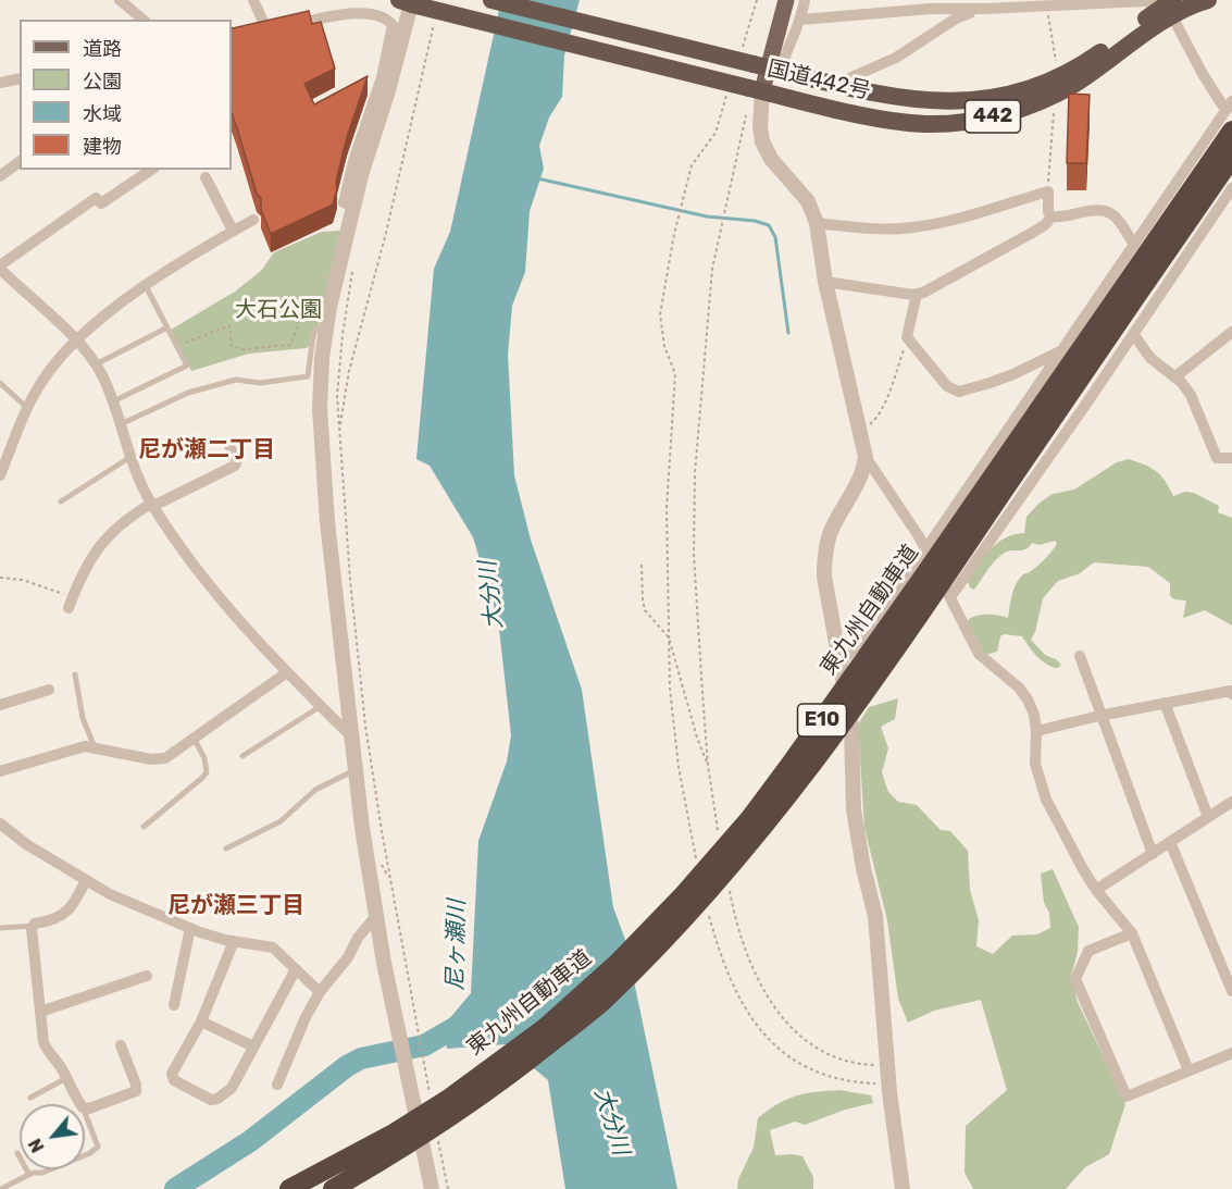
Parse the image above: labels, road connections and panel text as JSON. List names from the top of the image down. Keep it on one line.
{"streets":{"highway":["国道442号","442","東九州自動車道","E10"]},"districts":["尼が瀬二丁目","尼が瀬三丁目"],"water":["大分川","尼ヶ瀬川"],"parks":["大石公園"],"legend":["道路","公園","水域","建物"],"north":"bottom left"}
